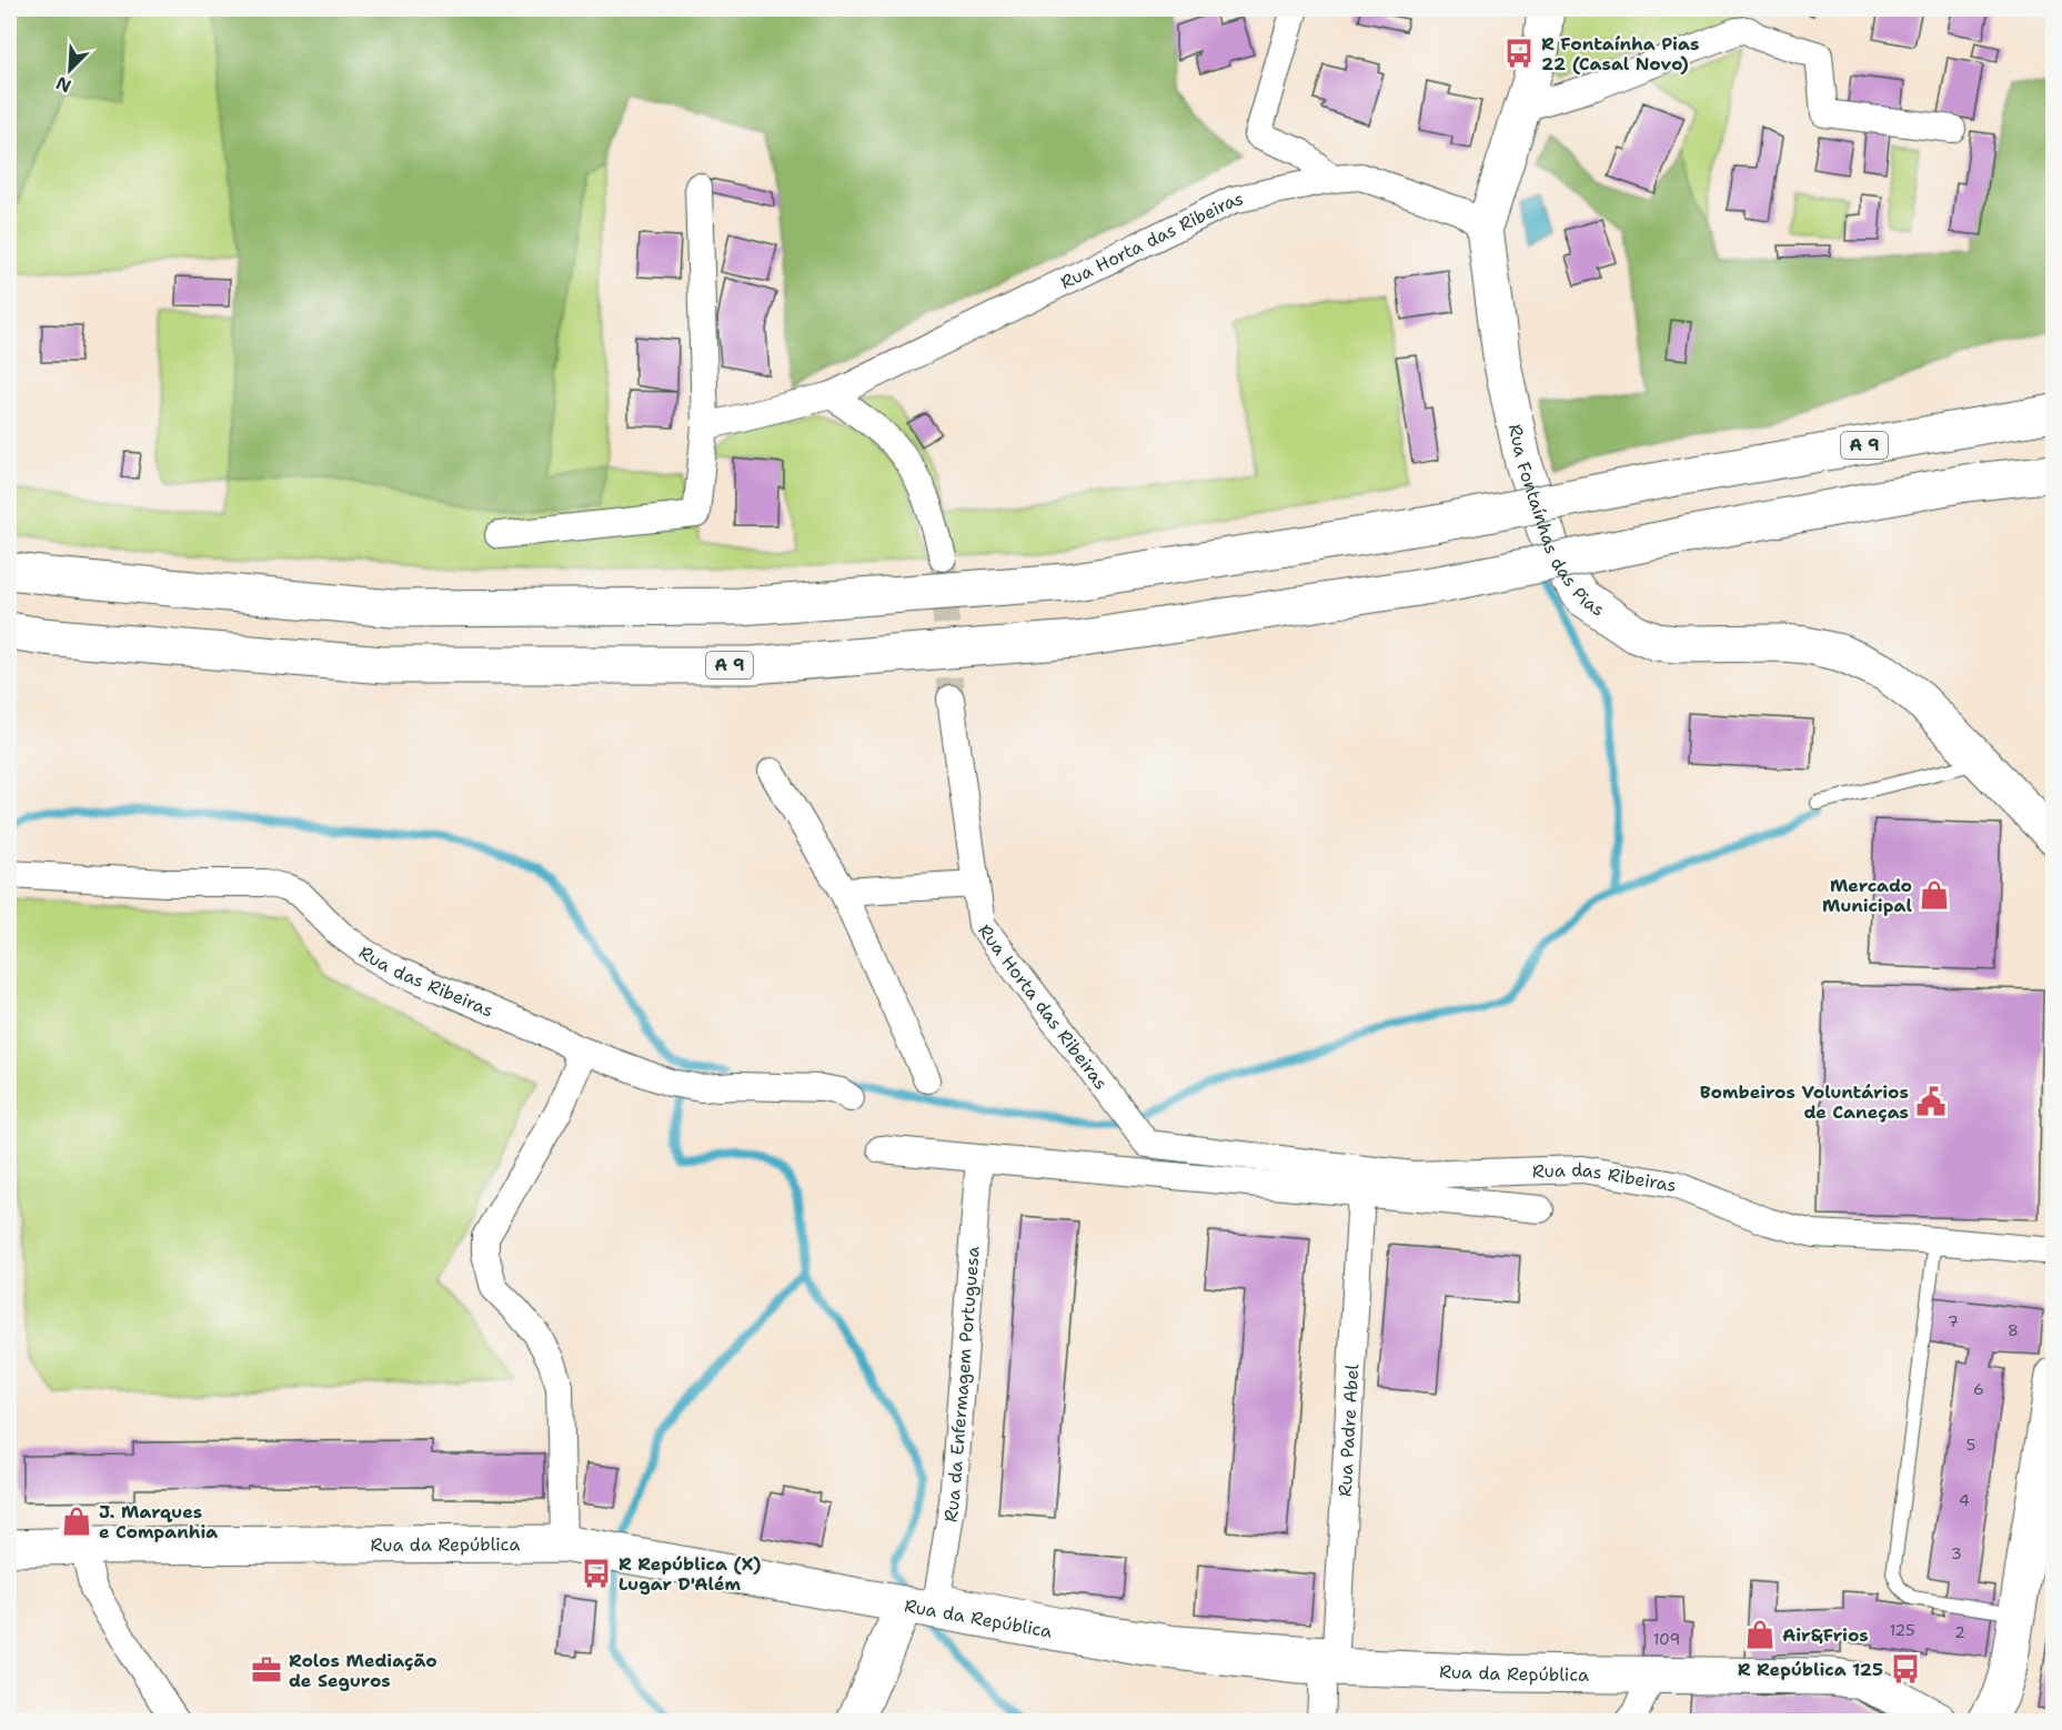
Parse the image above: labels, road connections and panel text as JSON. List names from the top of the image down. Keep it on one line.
{"streets":{"main road":["A 9","Rua Fontaínhas das Pias","Rua da República"],"street":["Rua Horta das Ribeiras","Rua das Ribeiras","Rua da Enfermagem Portuguesa","Rua Padre Abel"]},"crossings":[["Rua Horta das Ribeiras","Rua Fontaínhas das Pias"],["Rua Horta das Ribeiras","Rua das Ribeiras"],["Rua da Enfermagem Portuguesa","Rua da República"],["Rua Padre Abel","Rua da República"]],"places":{"bus stop":["R Fontaínha Pias 22 (Casal Novo)","R República (X) Lugar D'Além","R República 125"],"shop":["Mercado Municipal","J. Marques e Companhia","Air&Frios"],"public building":["Bombeiros Voluntários de Caneças"],"office":["Rolos Mediação de Seguros"]},"house_numbers":["7","8","6","5","4","3","125","2","109"],"north":"bottom left"}
